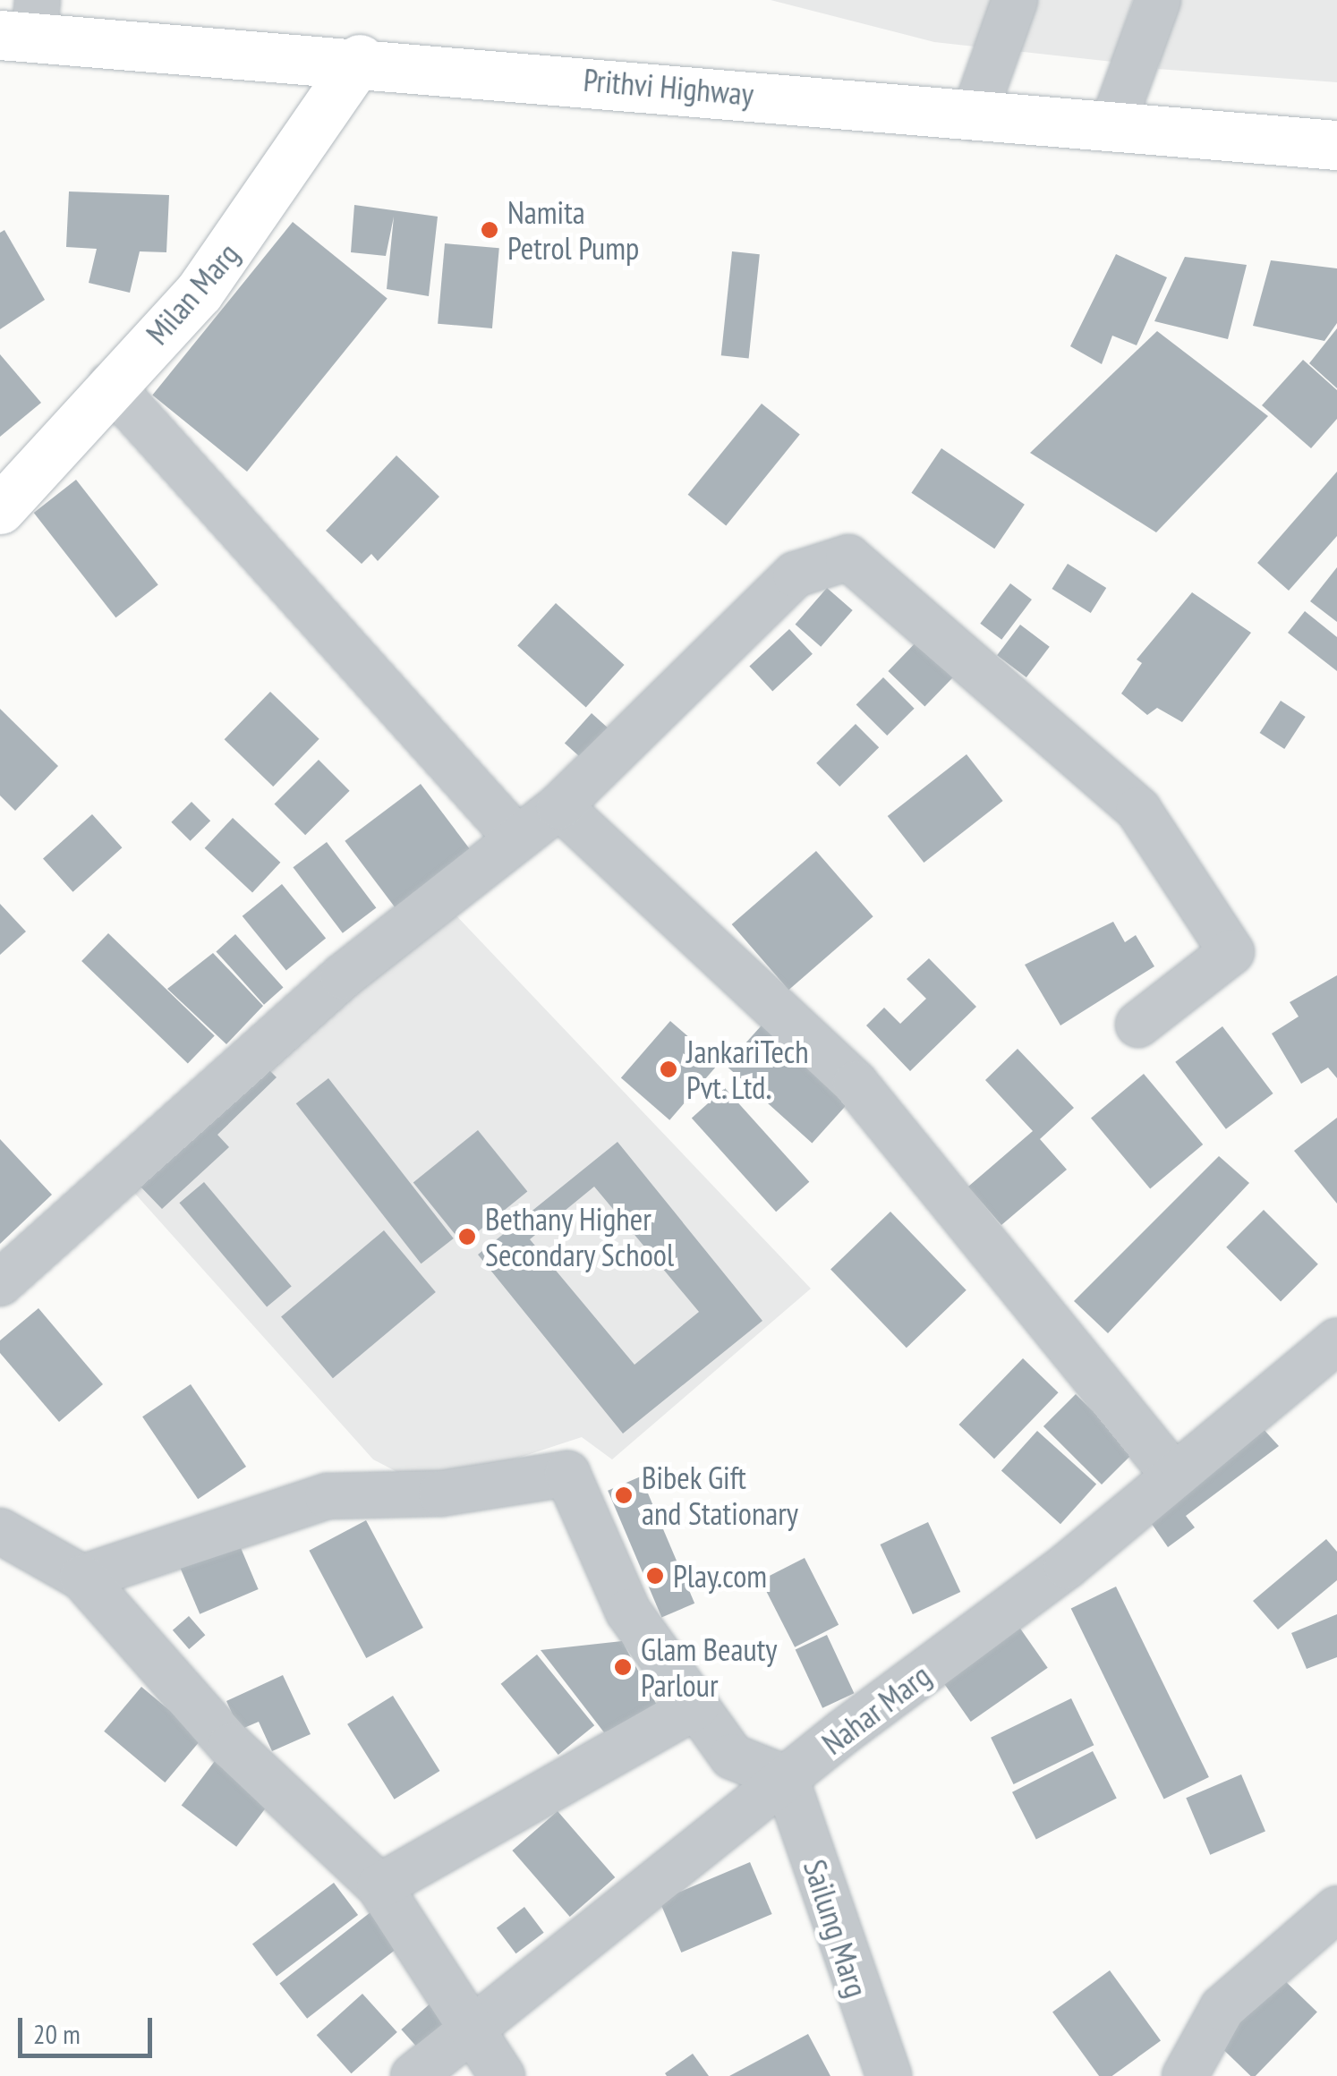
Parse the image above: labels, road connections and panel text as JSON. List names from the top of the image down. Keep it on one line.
{"streets":{"main road":["Prithvi Highway","Milan Marg"],"street":["Nahar Marg","Sailung Marg"]},"crossings":[["Prithvi Highway","Milan Marg"],["Nahar Marg","Sailung Marg"]],"places":["Namita Petrol Pump","JankariTech Pvt. Ltd.","Bethany Higher Secondary School","Bibek Gift and Stationary","Play.com","Glam Beauty Parlour"],"scale_bar":"20 m"}
